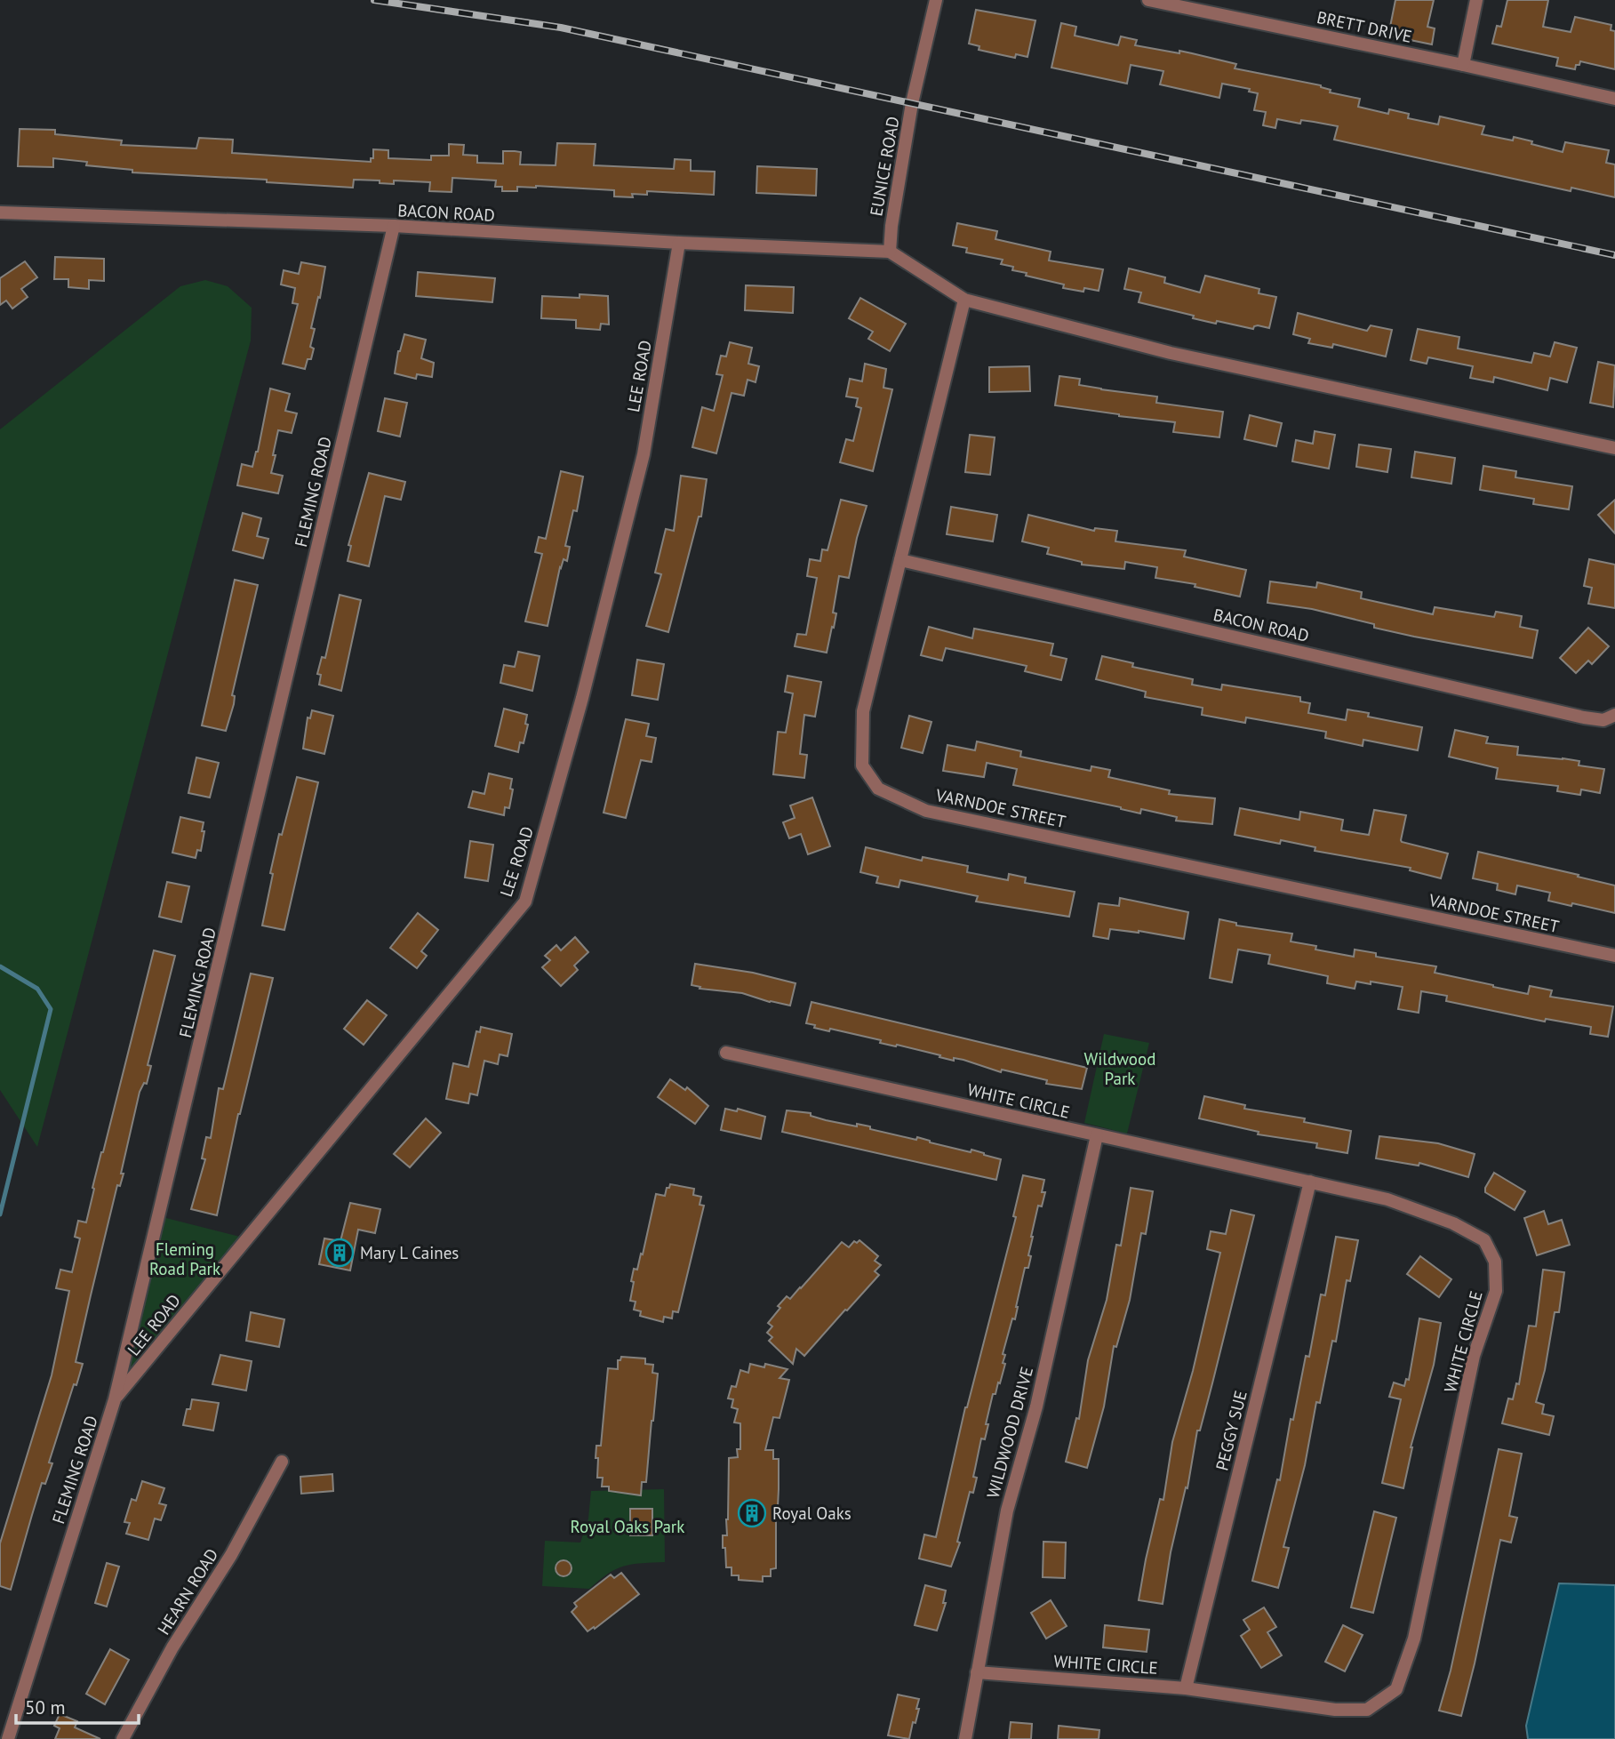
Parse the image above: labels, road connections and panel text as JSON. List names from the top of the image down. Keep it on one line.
{"streets":{"street":["BRETT DRIVE","EUNICE ROAD","BACON ROAD","LEE ROAD","FLEMING ROAD","VARNDOE STREET","WHITE CIRCLE","PEGGY SUE","WILDWOOD DRIVE","HEARN ROAD"]},"crossings":[["EUNICE ROAD","BACON ROAD"],["BACON ROAD","LEE ROAD"],["BACON ROAD","FLEMING ROAD"],["BACON ROAD","VARNDOE STREET"],["LEE ROAD","FLEMING ROAD"],["WHITE CIRCLE","PEGGY SUE"],["WHITE CIRCLE","WILDWOOD DRIVE"]],"parks":["Wildwood Park","Fleming Road Park","Royal Oaks Park"],"places":{"building":["Mary L Caines","Royal Oaks"]},"scale_bar":"50 m"}
